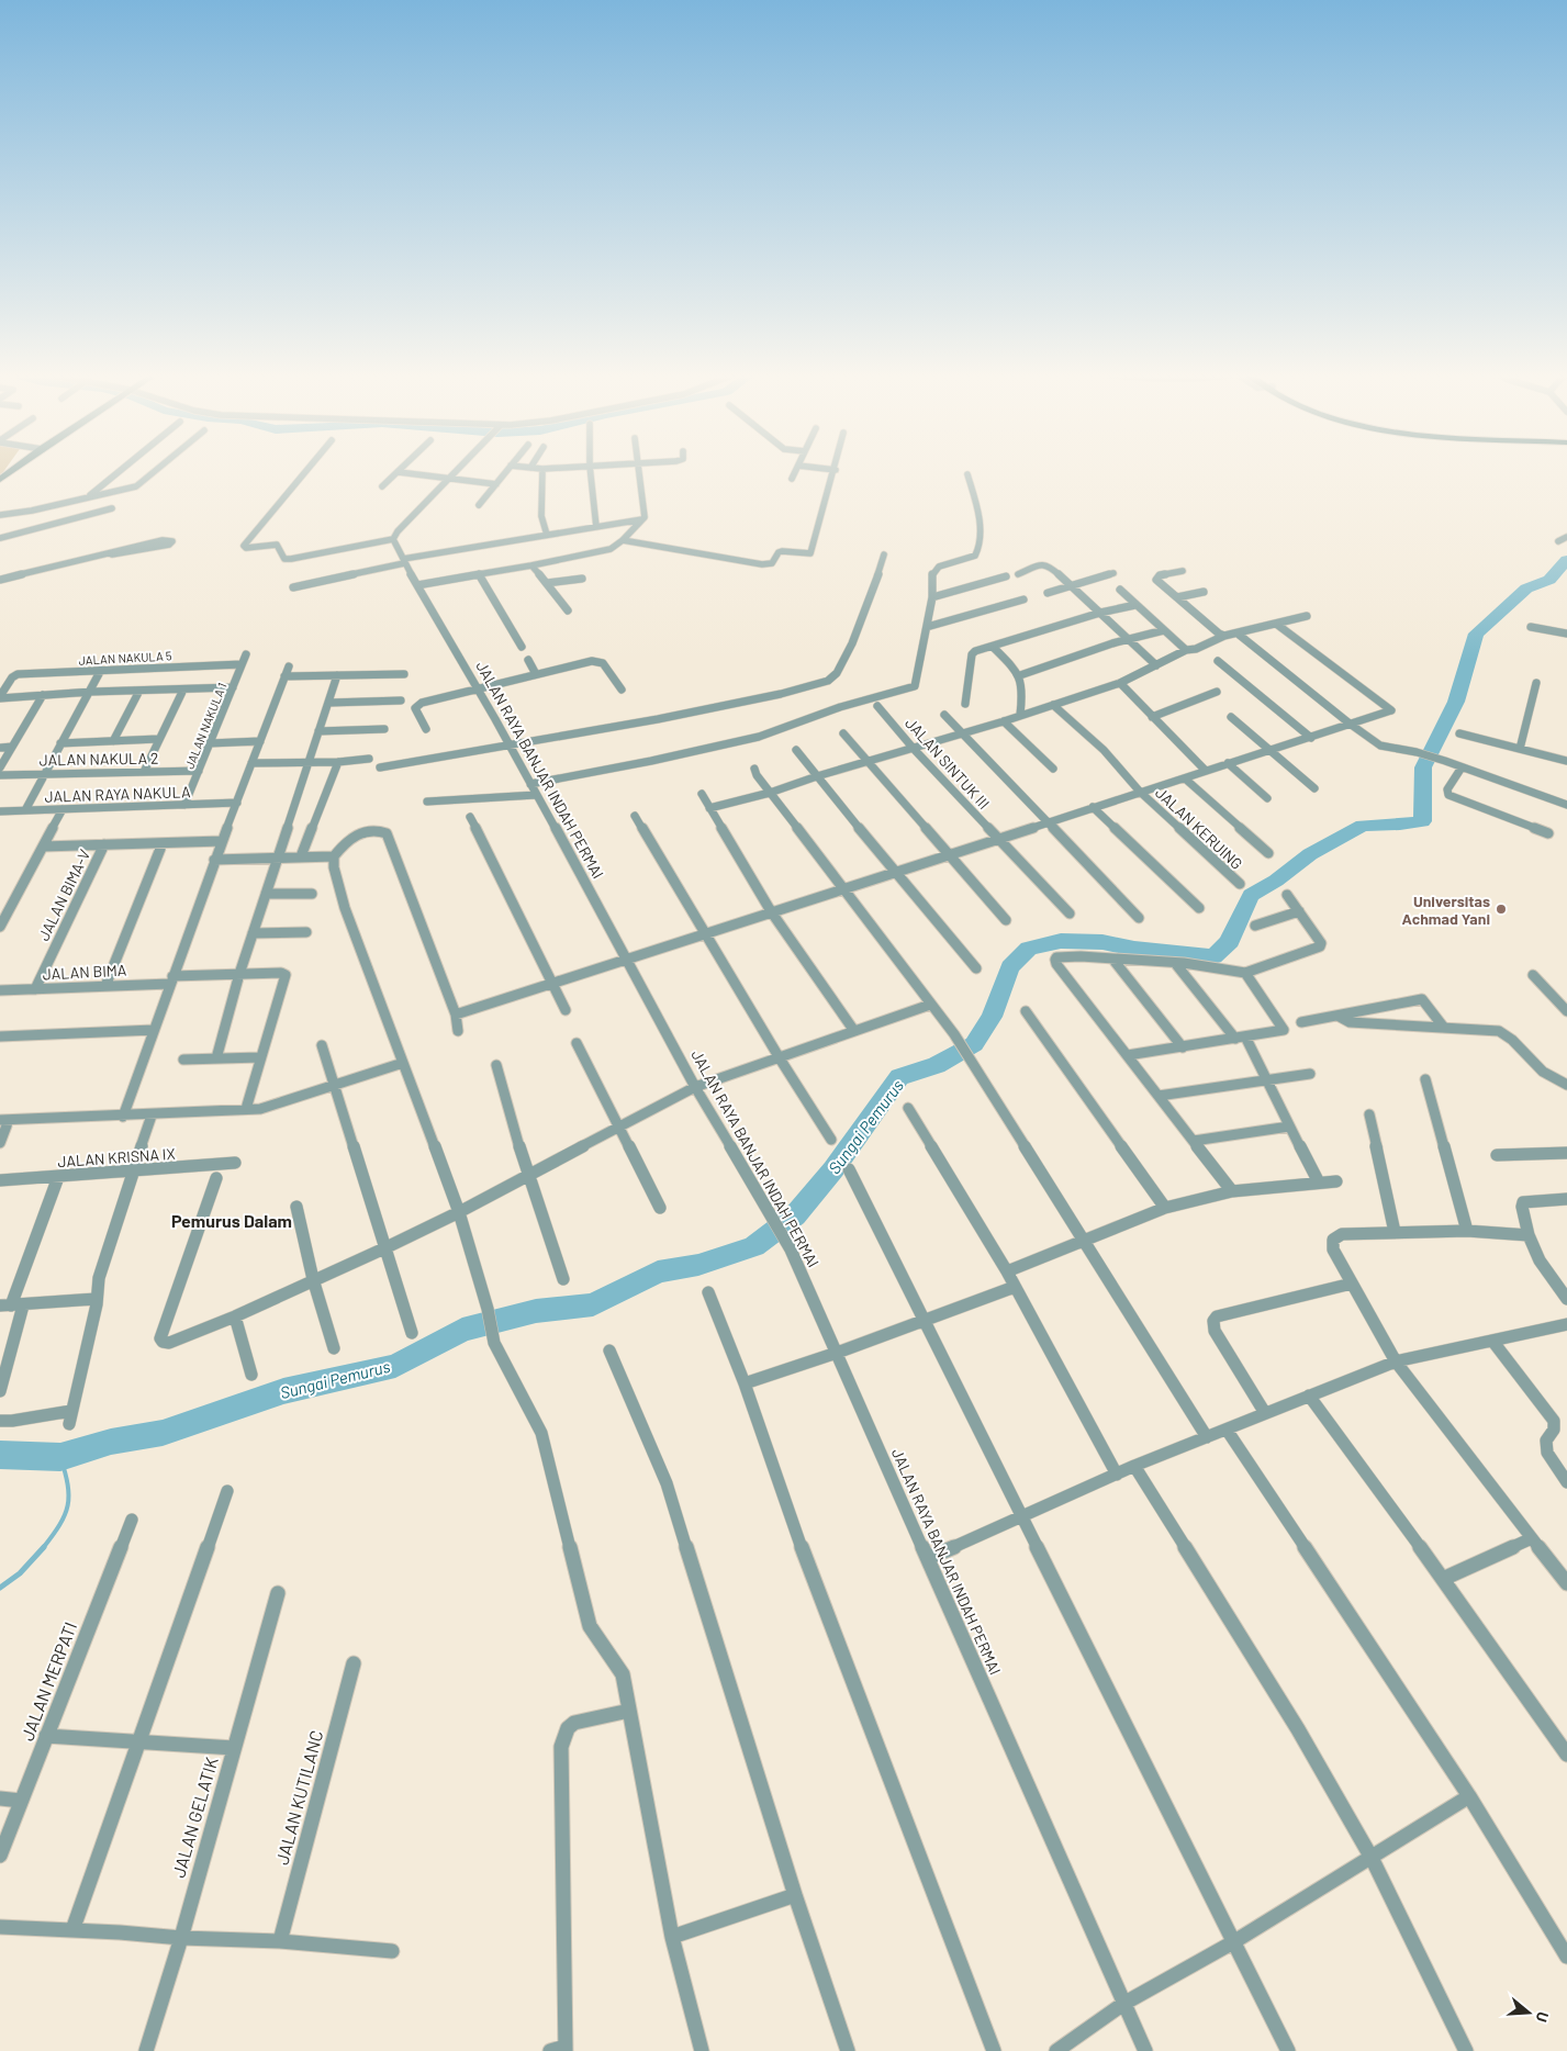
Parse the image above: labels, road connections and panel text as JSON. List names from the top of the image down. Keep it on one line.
{"streets":{"street":["JALAN NAKULA 5","JALAN NAKULA 1","JALAN NAKULA 2","JALAN SINTUK III","JALAN RAYA BANJAR INDAH PERMAI","JALAN RAYA NAKULA","JALAN KERUING","JALAN BIMA-V","JALAN BIMA","JALAN KRISNA IX","JALAN MERPATI","JALAN KUTILANC","JALAN GELATIK"]},"crossings":[["JALAN NAKULA 5","JALAN NAKULA 1"],["JALAN NAKULA 1","JALAN NAKULA 2"],["JALAN NAKULA 1","JALAN RAYA NAKULA"],["JALAN BIMA-V","JALAN BIMA"]],"districts":["Pemurus Dalam"],"water":["Sungai Pemurus"],"places":["Universitas Achmad Yani"],"north":"right"}
